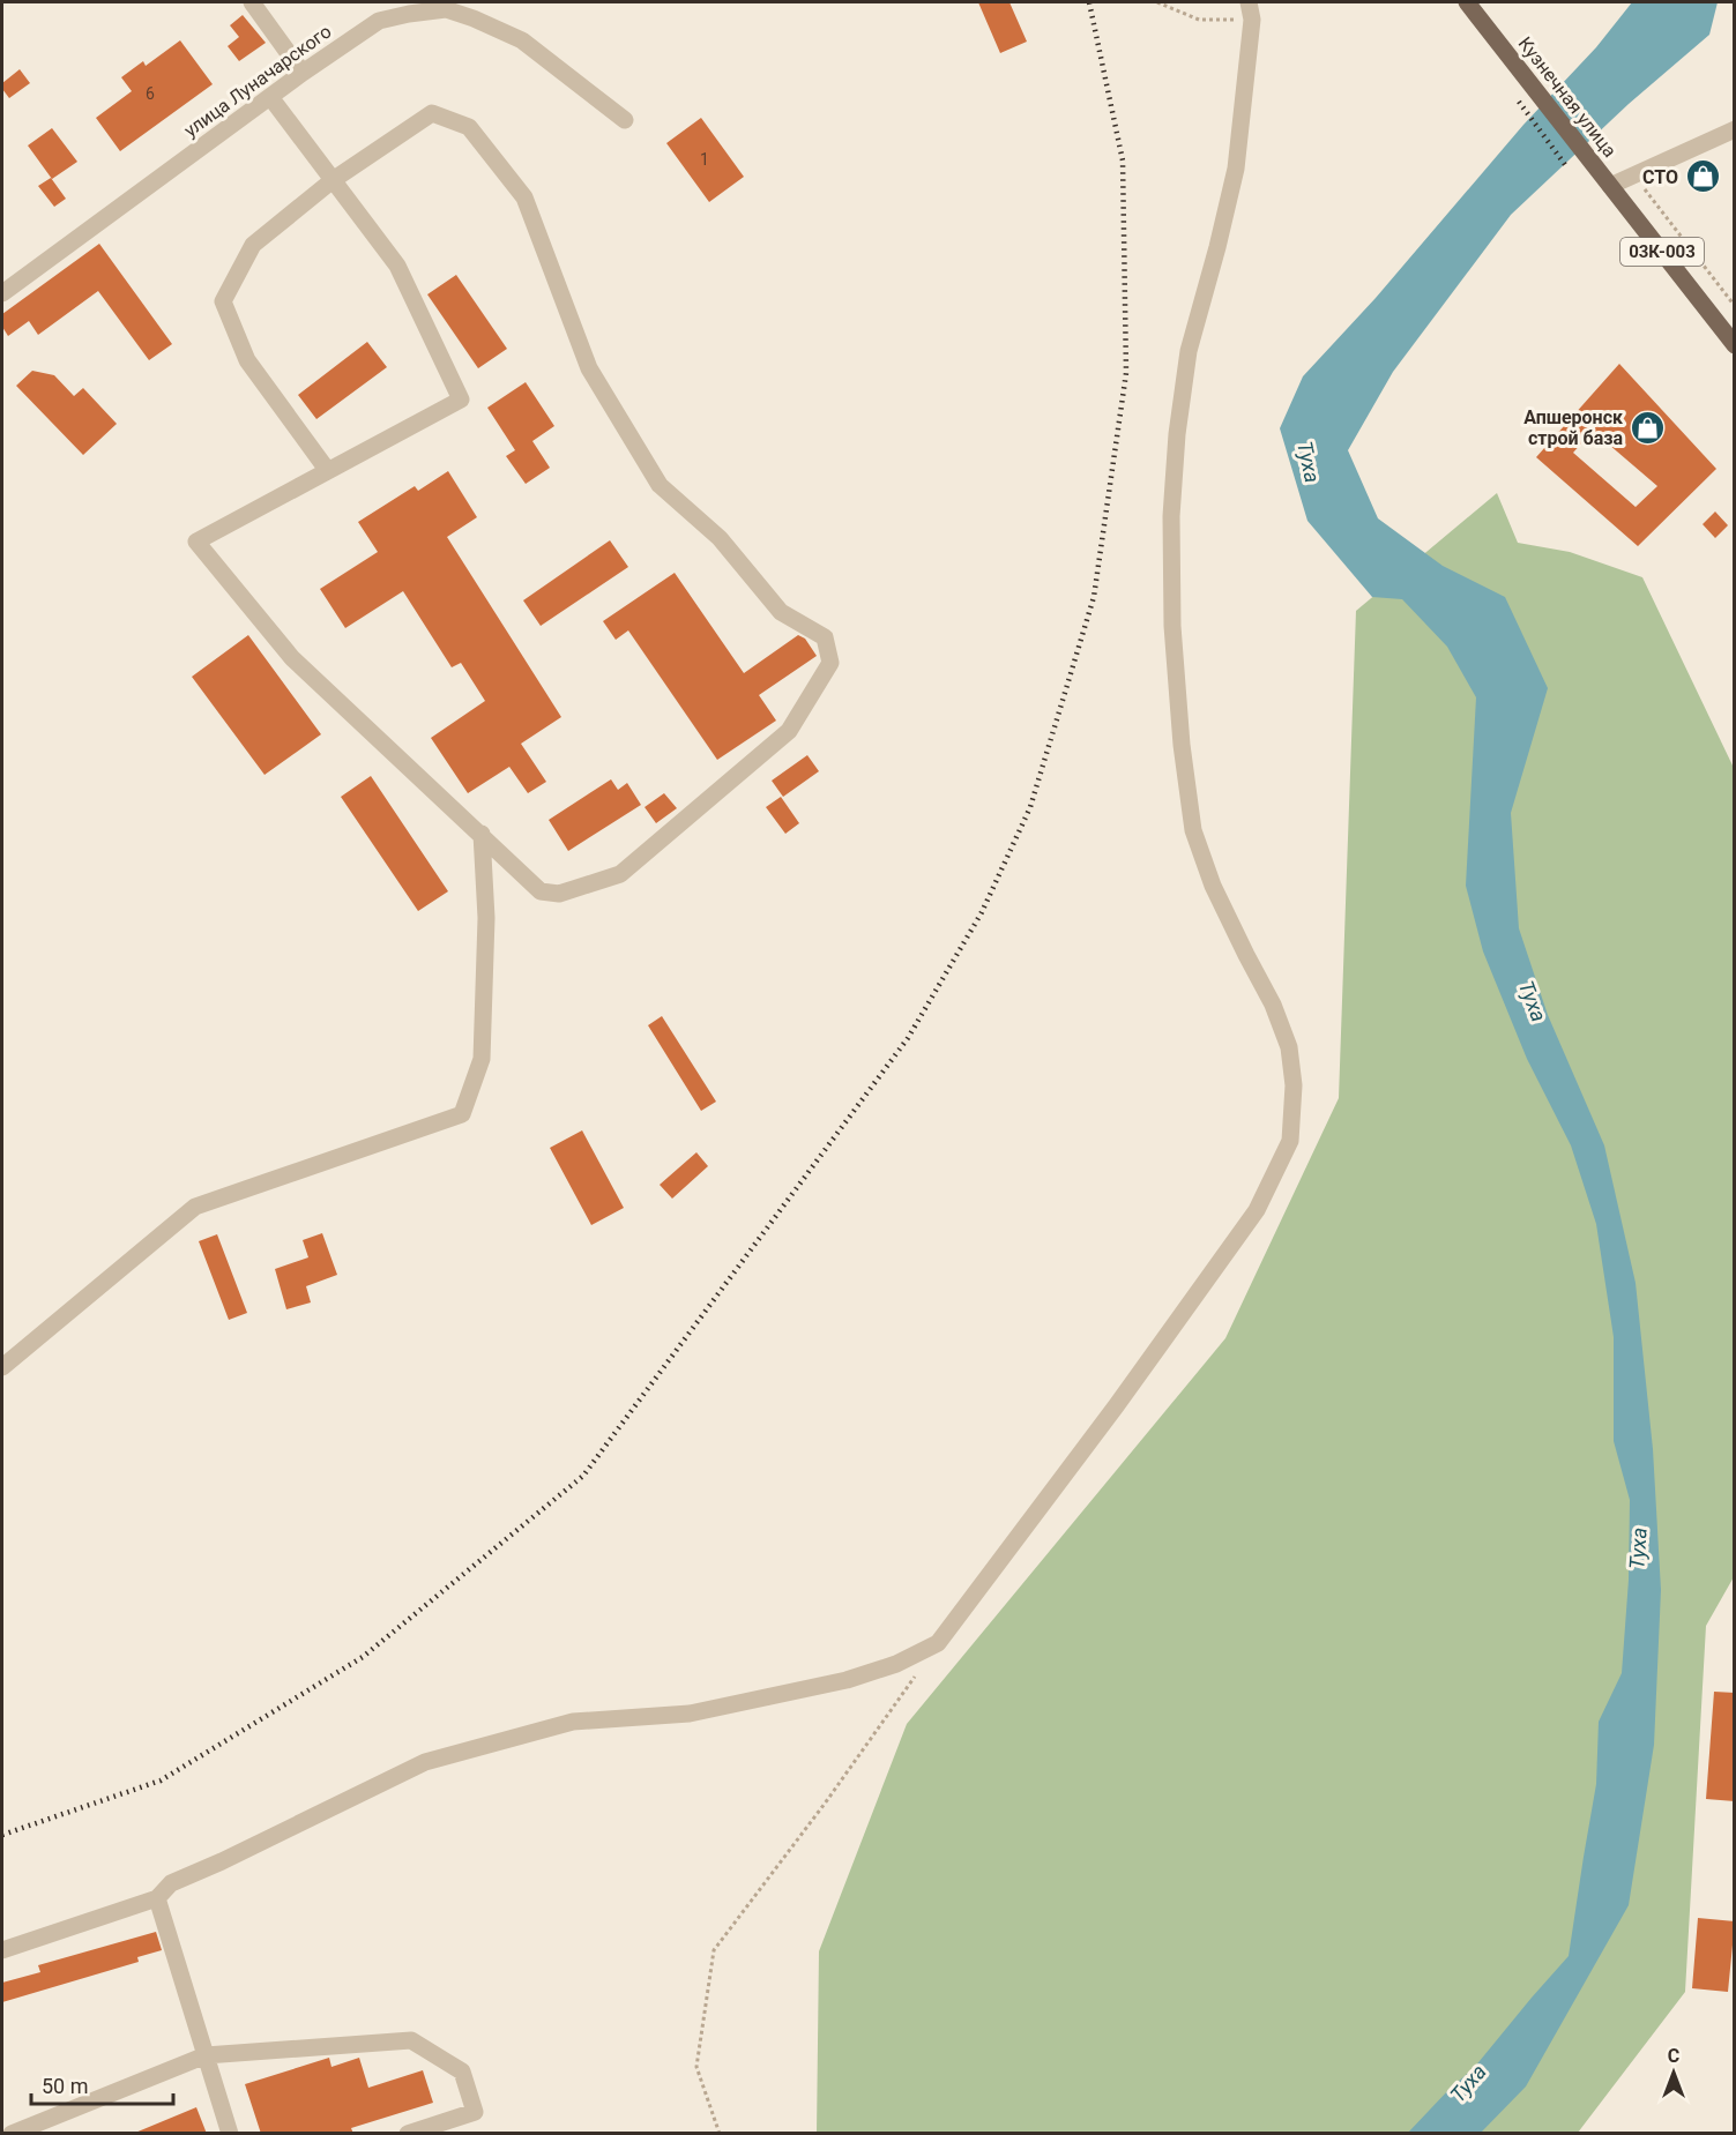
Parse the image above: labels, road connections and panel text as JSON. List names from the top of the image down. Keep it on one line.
{"streets":{"main road":["Кузнечная улица","03К-003"],"street":["улица Луначарского"]},"water":["Туха"],"places":{"shop":["СТО","Апшеронск строй база"]},"house_numbers":["6","1"],"scale_bar":"50 m","north":"top"}
